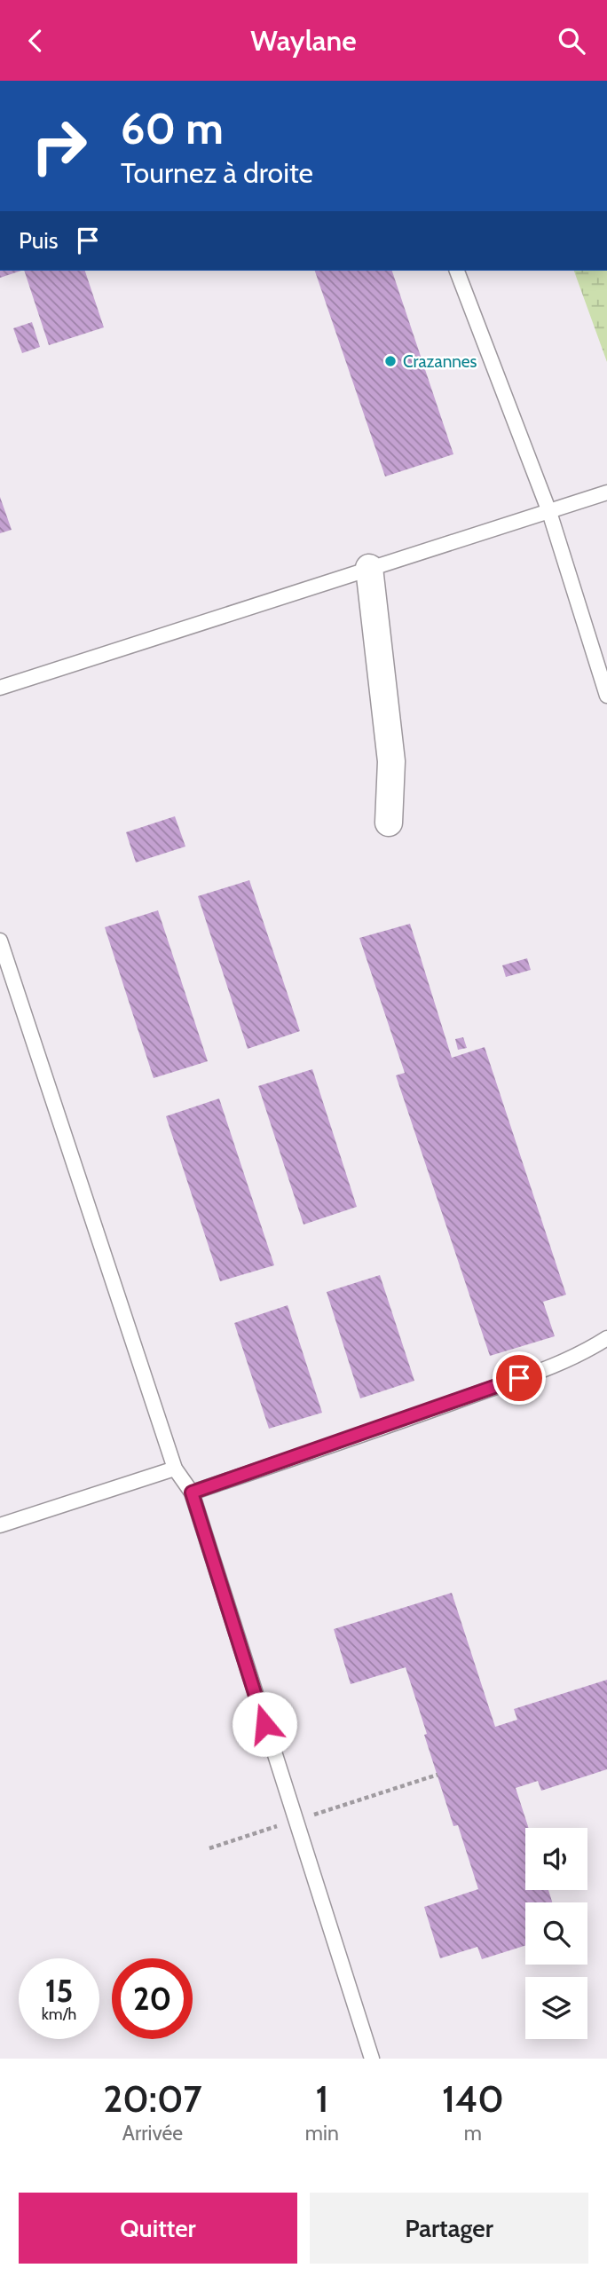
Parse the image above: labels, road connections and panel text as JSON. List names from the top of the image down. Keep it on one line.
{"places":["Crazannes"],"page":{"header":"Waylane","turn":["60 m","Tournez à droite"],"then":"Puis","speed":"15 km/h","limit":"20","eta":["20:07","Arrivée","1","min","140","m"],"buttons":["Quitter","Partager"]}}
